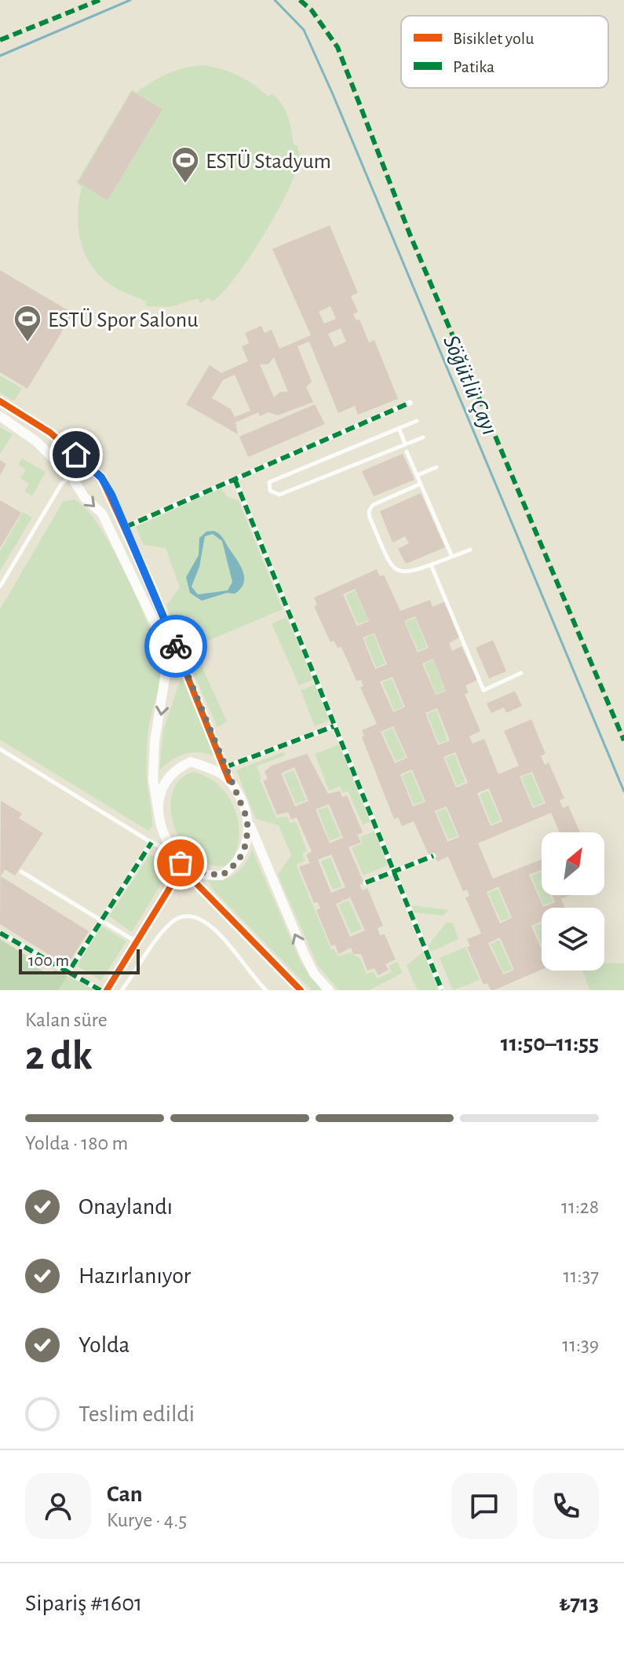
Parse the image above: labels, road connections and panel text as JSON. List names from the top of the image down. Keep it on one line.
{"water":["Söğütlü Çayı"],"places":{"sports":["ESTÜ Stadyum","ESTÜ Spor Salonu"]},"legend":["Bisiklet yolu","Patika"],"scale_bar":"100 m","north":"top right","page":{"scale":"100 m","heading":["2 dk","Kalan süre","11:50–11:55"],"panel":["Can","Kurye · 4.5","Sipariş #1601","₺713"],"bar":"Yolda · 180 m","list":[["Onaylandı","11:28"],["Hazırlanıyor","11:37"],["Yolda","11:39"],"Teslim edildi"]}}
